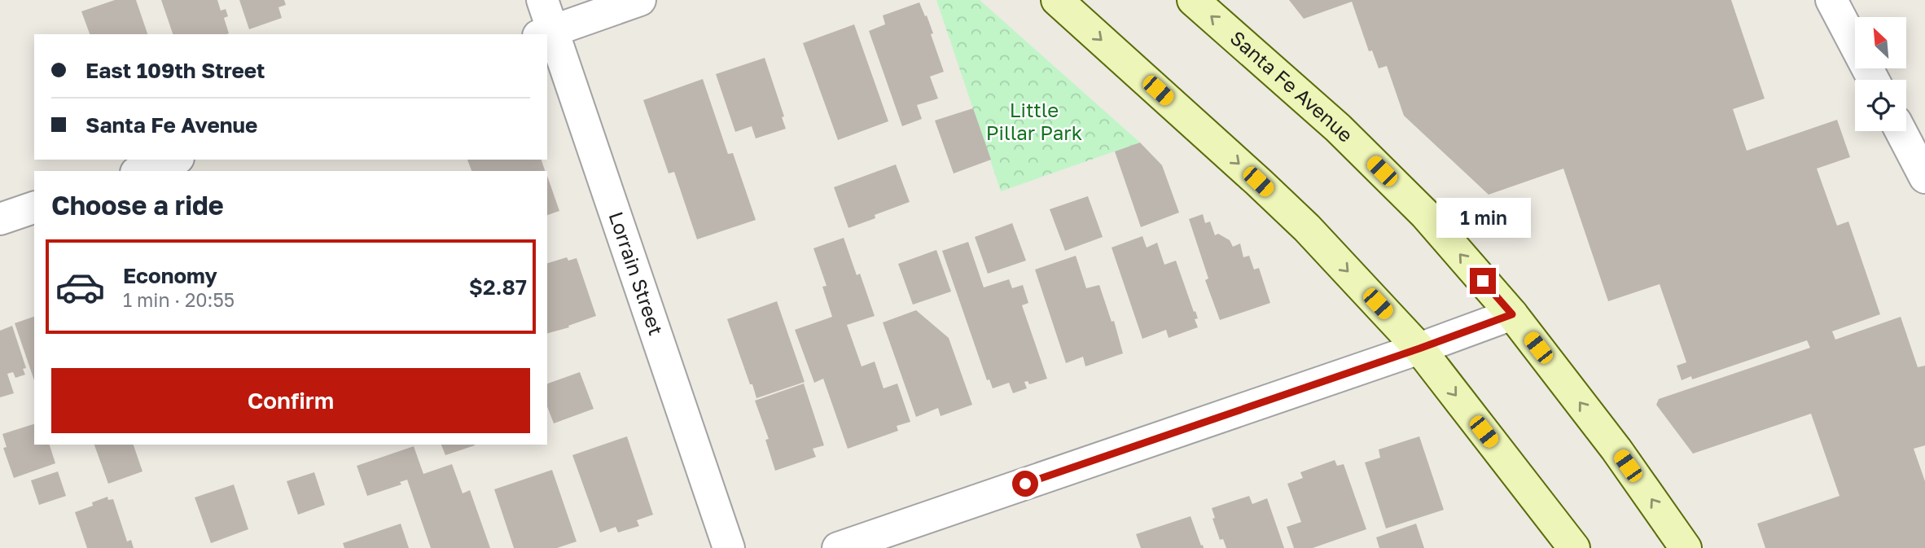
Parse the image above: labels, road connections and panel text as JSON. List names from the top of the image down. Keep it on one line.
{"streets":{"street":["Santa Fe Avenue","Lorrain Street"]},"parks":["Little Pillar Park"],"north":"top left","page":{"banner":["East 109th Street","Santa Fe Avenue"],"heading":"Choose a ride","bubble":"1 min","list":[{"name":"Economy","note":"1 min · 20:55","value":"$2.87"}],"buttons":"Confirm"}}
